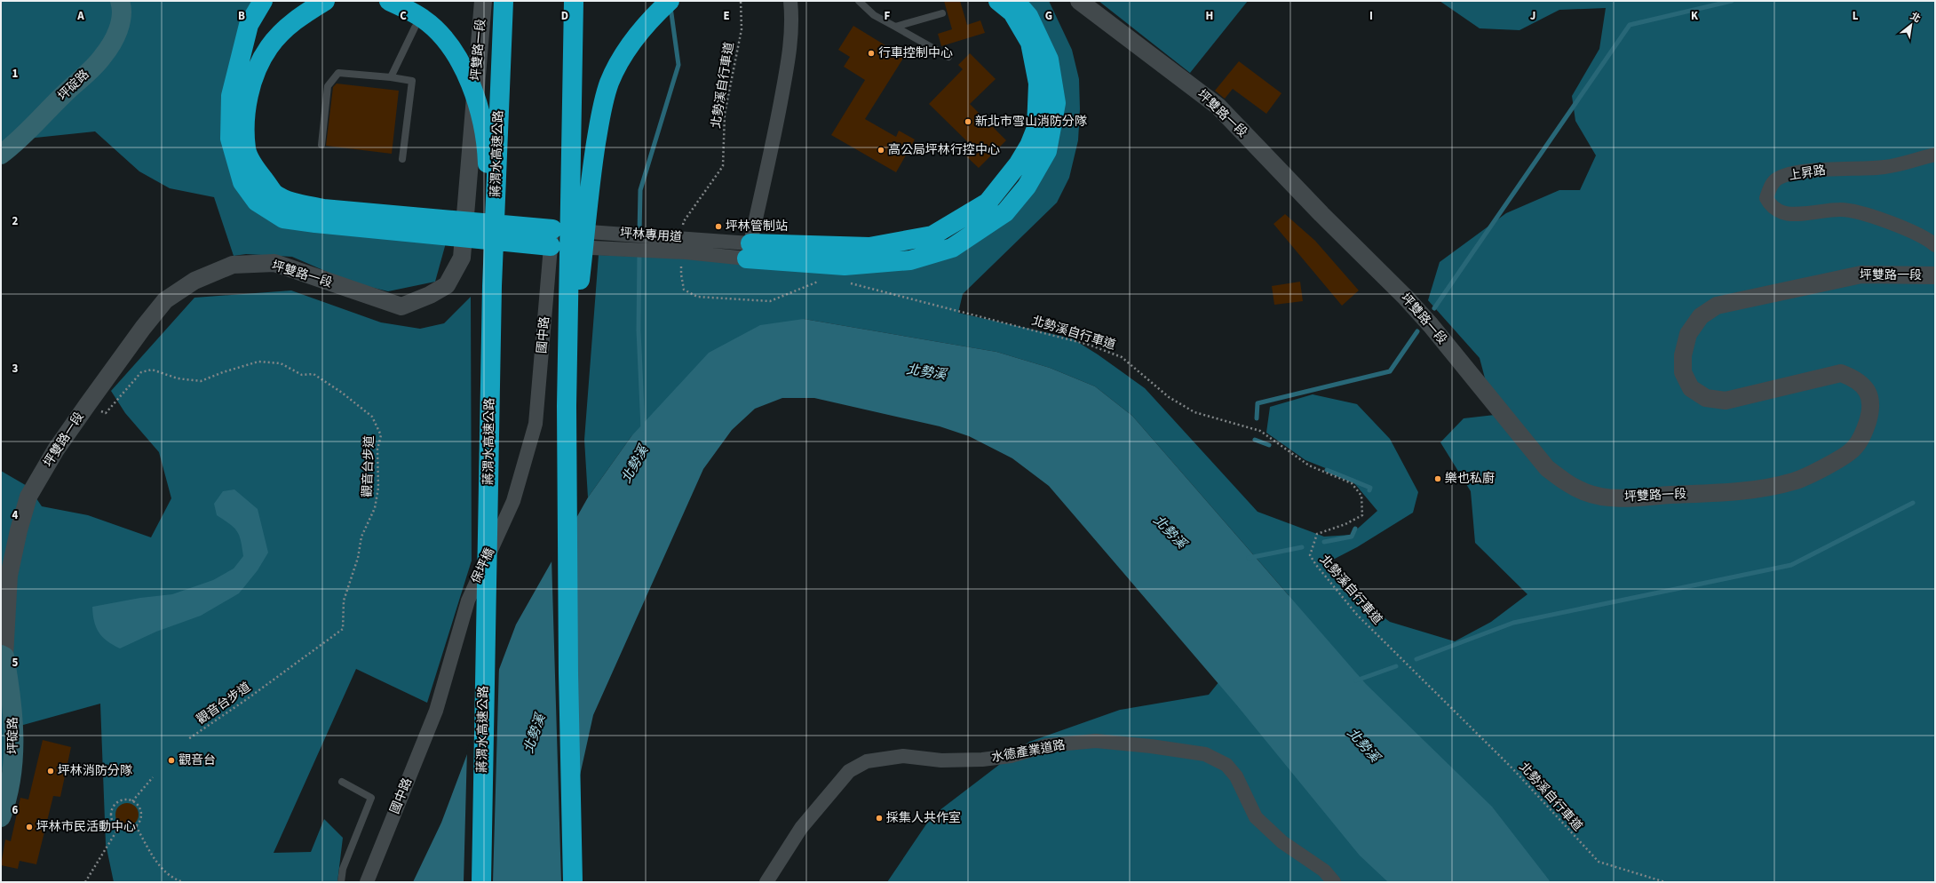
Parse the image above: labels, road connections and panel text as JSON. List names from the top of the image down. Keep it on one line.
{"streets":{"highway":["蔣渭水高速公路"],"main road":["坪碇路"],"street":["坪雙路一段","上昇路","坪林專用道","國中路","保坪橋","水德產業道路"],"path":["北勢溪自行車道","觀音台步道"]},"crossings":[["坪雙路一段","坪碇路"],["坪雙路一段","觀音台步道"],["北勢溪自行車道","坪林專用道"],["坪林專用道","國中路"],["國中路","保坪橋"]],"water":["北勢溪"],"places":["行車控制中心","新北市雪山消防分隊","高公局坪林行控中心","坪林管制站","樂也私廚","觀音台","坪林消防分隊","採集人共作室","坪林市民活動中心"],"north":"top right","grid":{"columns":["A","B","C","D","E","F","G","H","I","J","K","L"],"rows":["1","2","3","4","5","6"]}}
